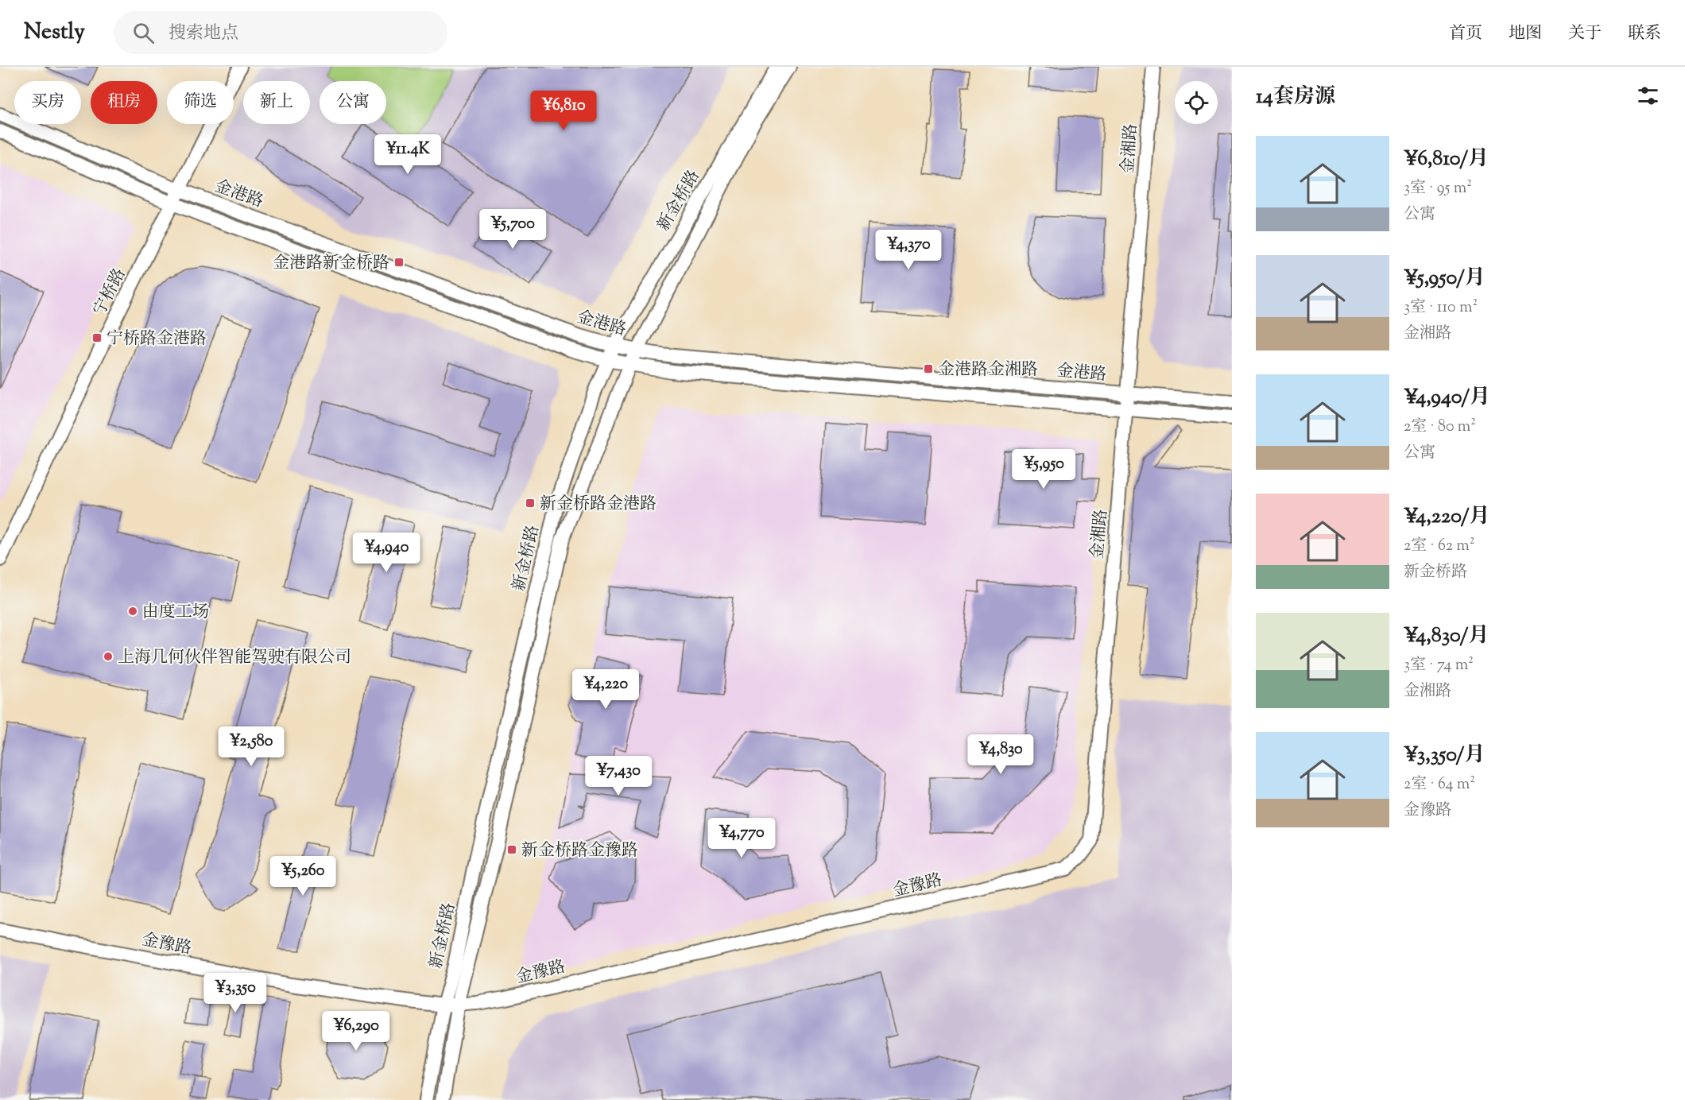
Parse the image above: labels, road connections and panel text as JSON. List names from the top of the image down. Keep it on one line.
{"streets":{"street":["金湘路","金港路","新金桥路","宁桥路","金豫路"]},"crossings":[["金湘路","金港路"],["金湘路","金豫路"],["金港路","新金桥路"],["金港路","宁桥路"],["新金桥路","金豫路"]],"places":{"transit":["金港路新金桥路","宁桥路金港路","金港路金湘路","新金桥路金港路","新金桥路金豫路"],"other":["由度工场","上海几何伙伴智能驾驶有限公司"]},"page":{"header":"Nestly","search":"搜索地点","nav":["首页","地图","关于","联系"],"heading":"14套房源","chip":["买房","租房","筛选","新上","公寓"],"price":["¥6,810","¥11.4K","¥5,700","¥4,370","¥5,950","¥4,940","¥4,220","¥2,580","¥4,830","¥7,430","¥4,770","¥5,260","¥3,350","¥6,290"],"list":[{"name":"¥6,810/月","note":"3室 · 95 m² · 公寓"},{"name":"¥5,950/月","note":"3室 · 110 m² · 金湘路"},{"name":"¥4,940/月","note":"2室 · 80 m² · 公寓"},{"name":"¥4,220/月","note":"2室 · 62 m² · 新金桥路"},{"name":"¥4,830/月","note":"3室 · 74 m² · 金湘路"},{"name":"¥3,350/月","note":"2室 · 64 m² · 金豫路"}]}}
